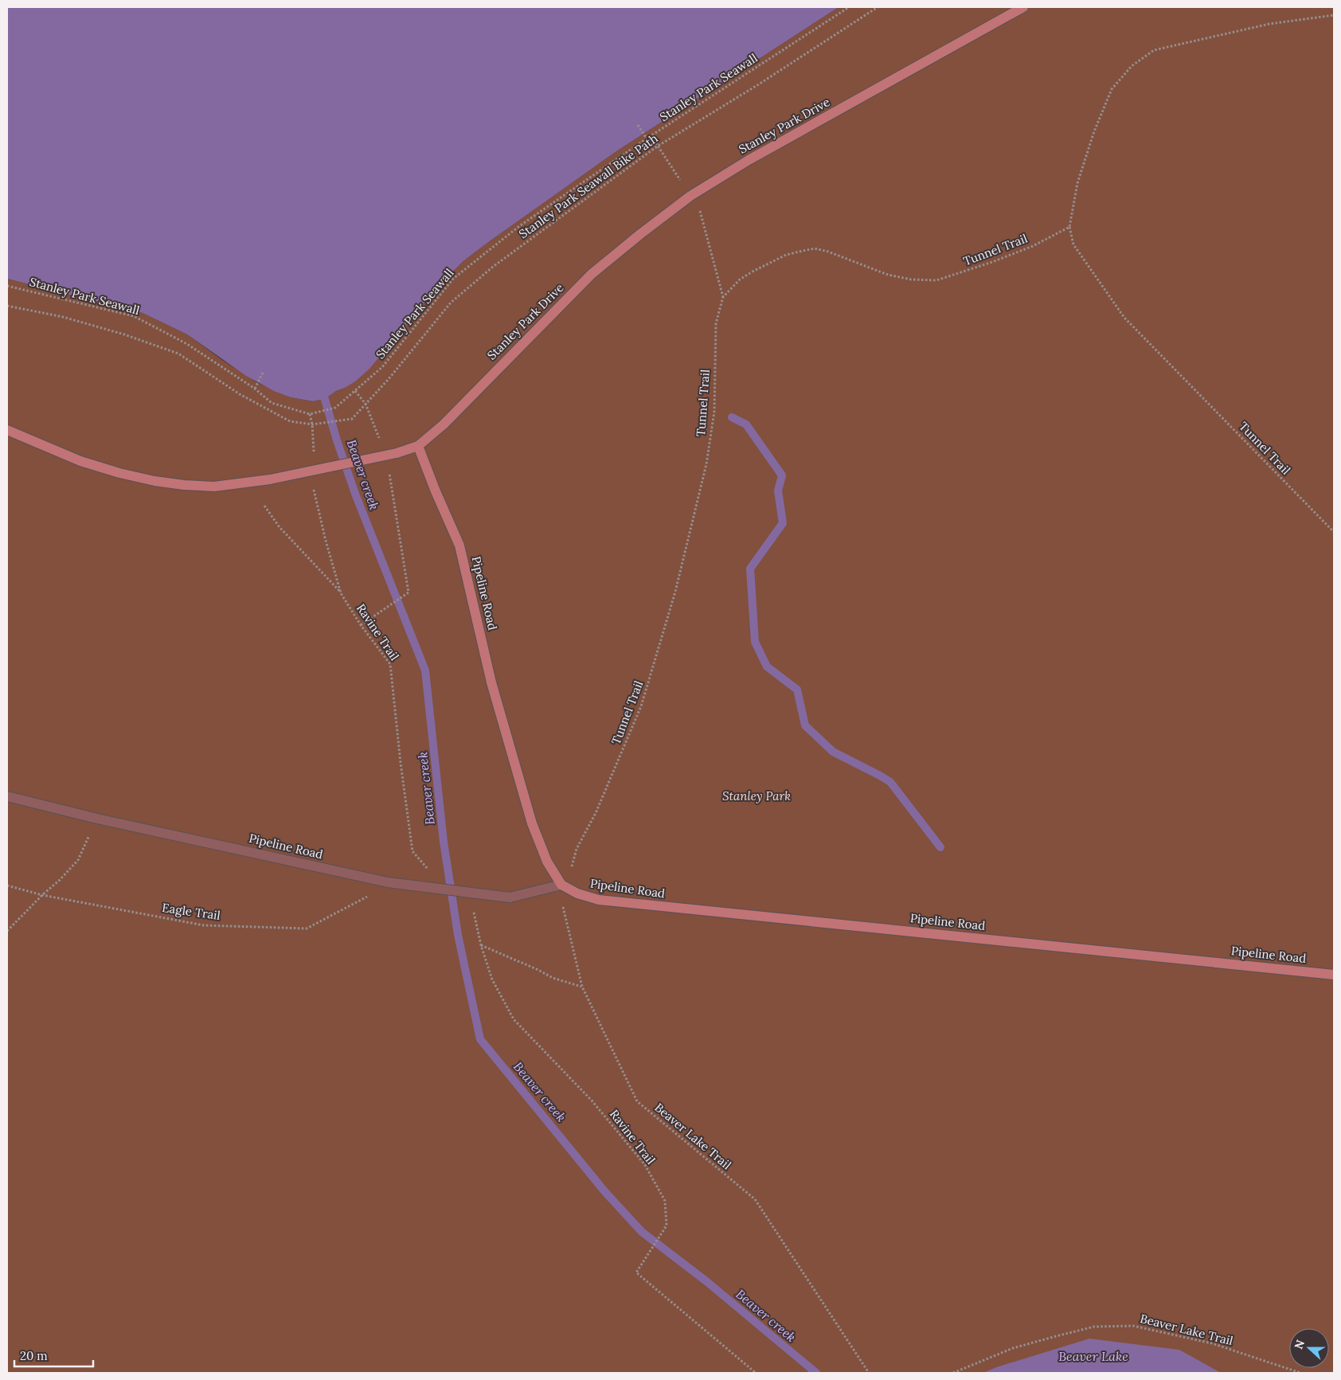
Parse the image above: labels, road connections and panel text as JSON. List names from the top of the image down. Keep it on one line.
{"streets":{"street":["Stanley Park Drive","Pipeline Road"],"path":["Stanley Park Seawall","Stanley Park Seawall Bike Path","Tunnel Trail","Ravine Trail","Eagle Trail","Beaver Lake Trail"]},"crossings":[["Stanley Park Drive","Pipeline Road"],["Tunnel Trail","Pipeline Road"],["Tunnel Trail","Beaver Lake Trail"],["Pipeline Road","Beaver Lake Trail"]],"water":["Beaver creek","Beaver Lake"],"parks":["Stanley Park"],"scale_bar":"20 m","north":"left"}
